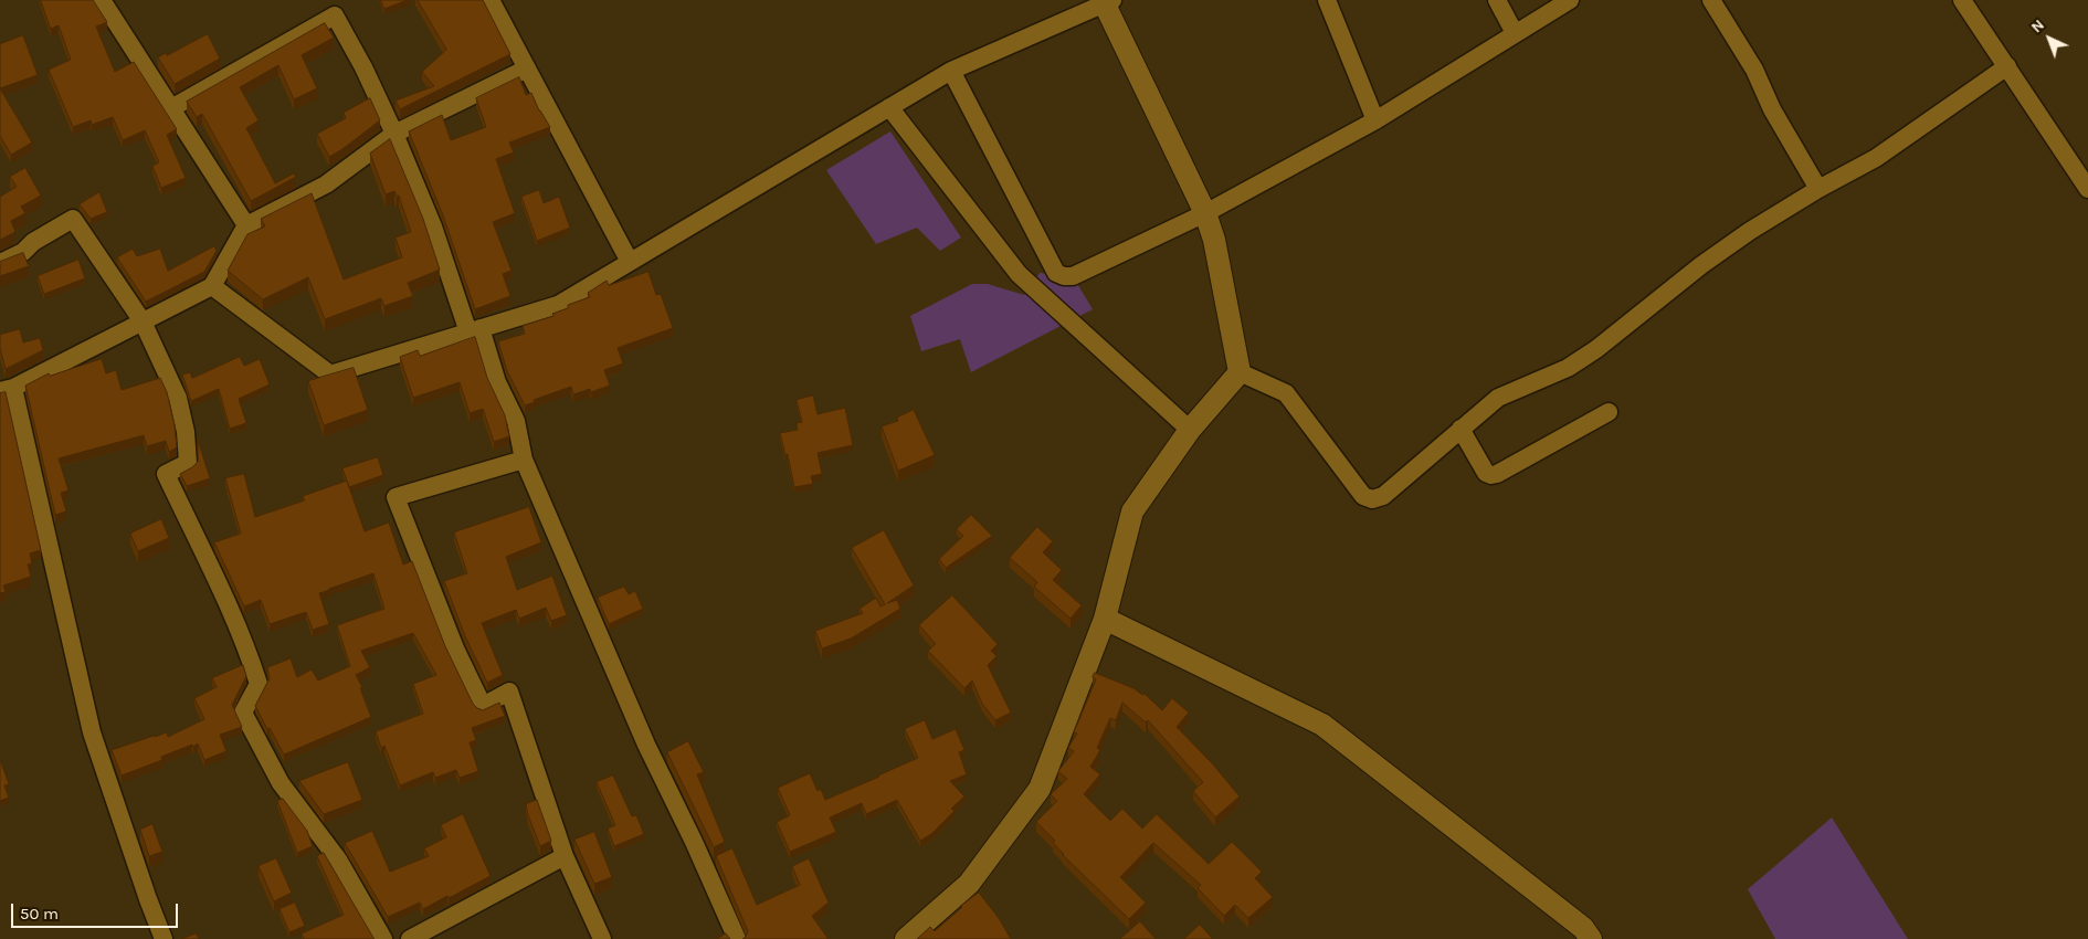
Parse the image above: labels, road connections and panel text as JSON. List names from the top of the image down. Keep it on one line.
{"scale_bar":"50 m","north":"top left"}
